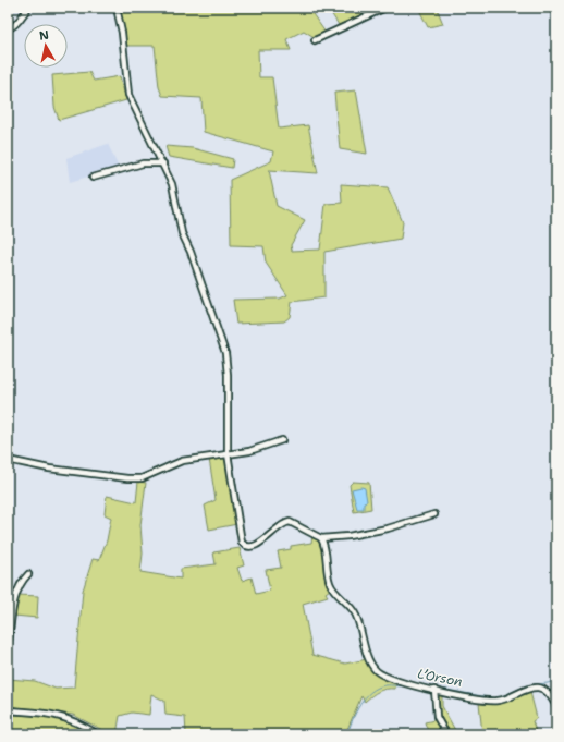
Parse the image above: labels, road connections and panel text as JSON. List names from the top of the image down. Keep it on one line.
{"water":["L’Orson"],"north":"top"}
